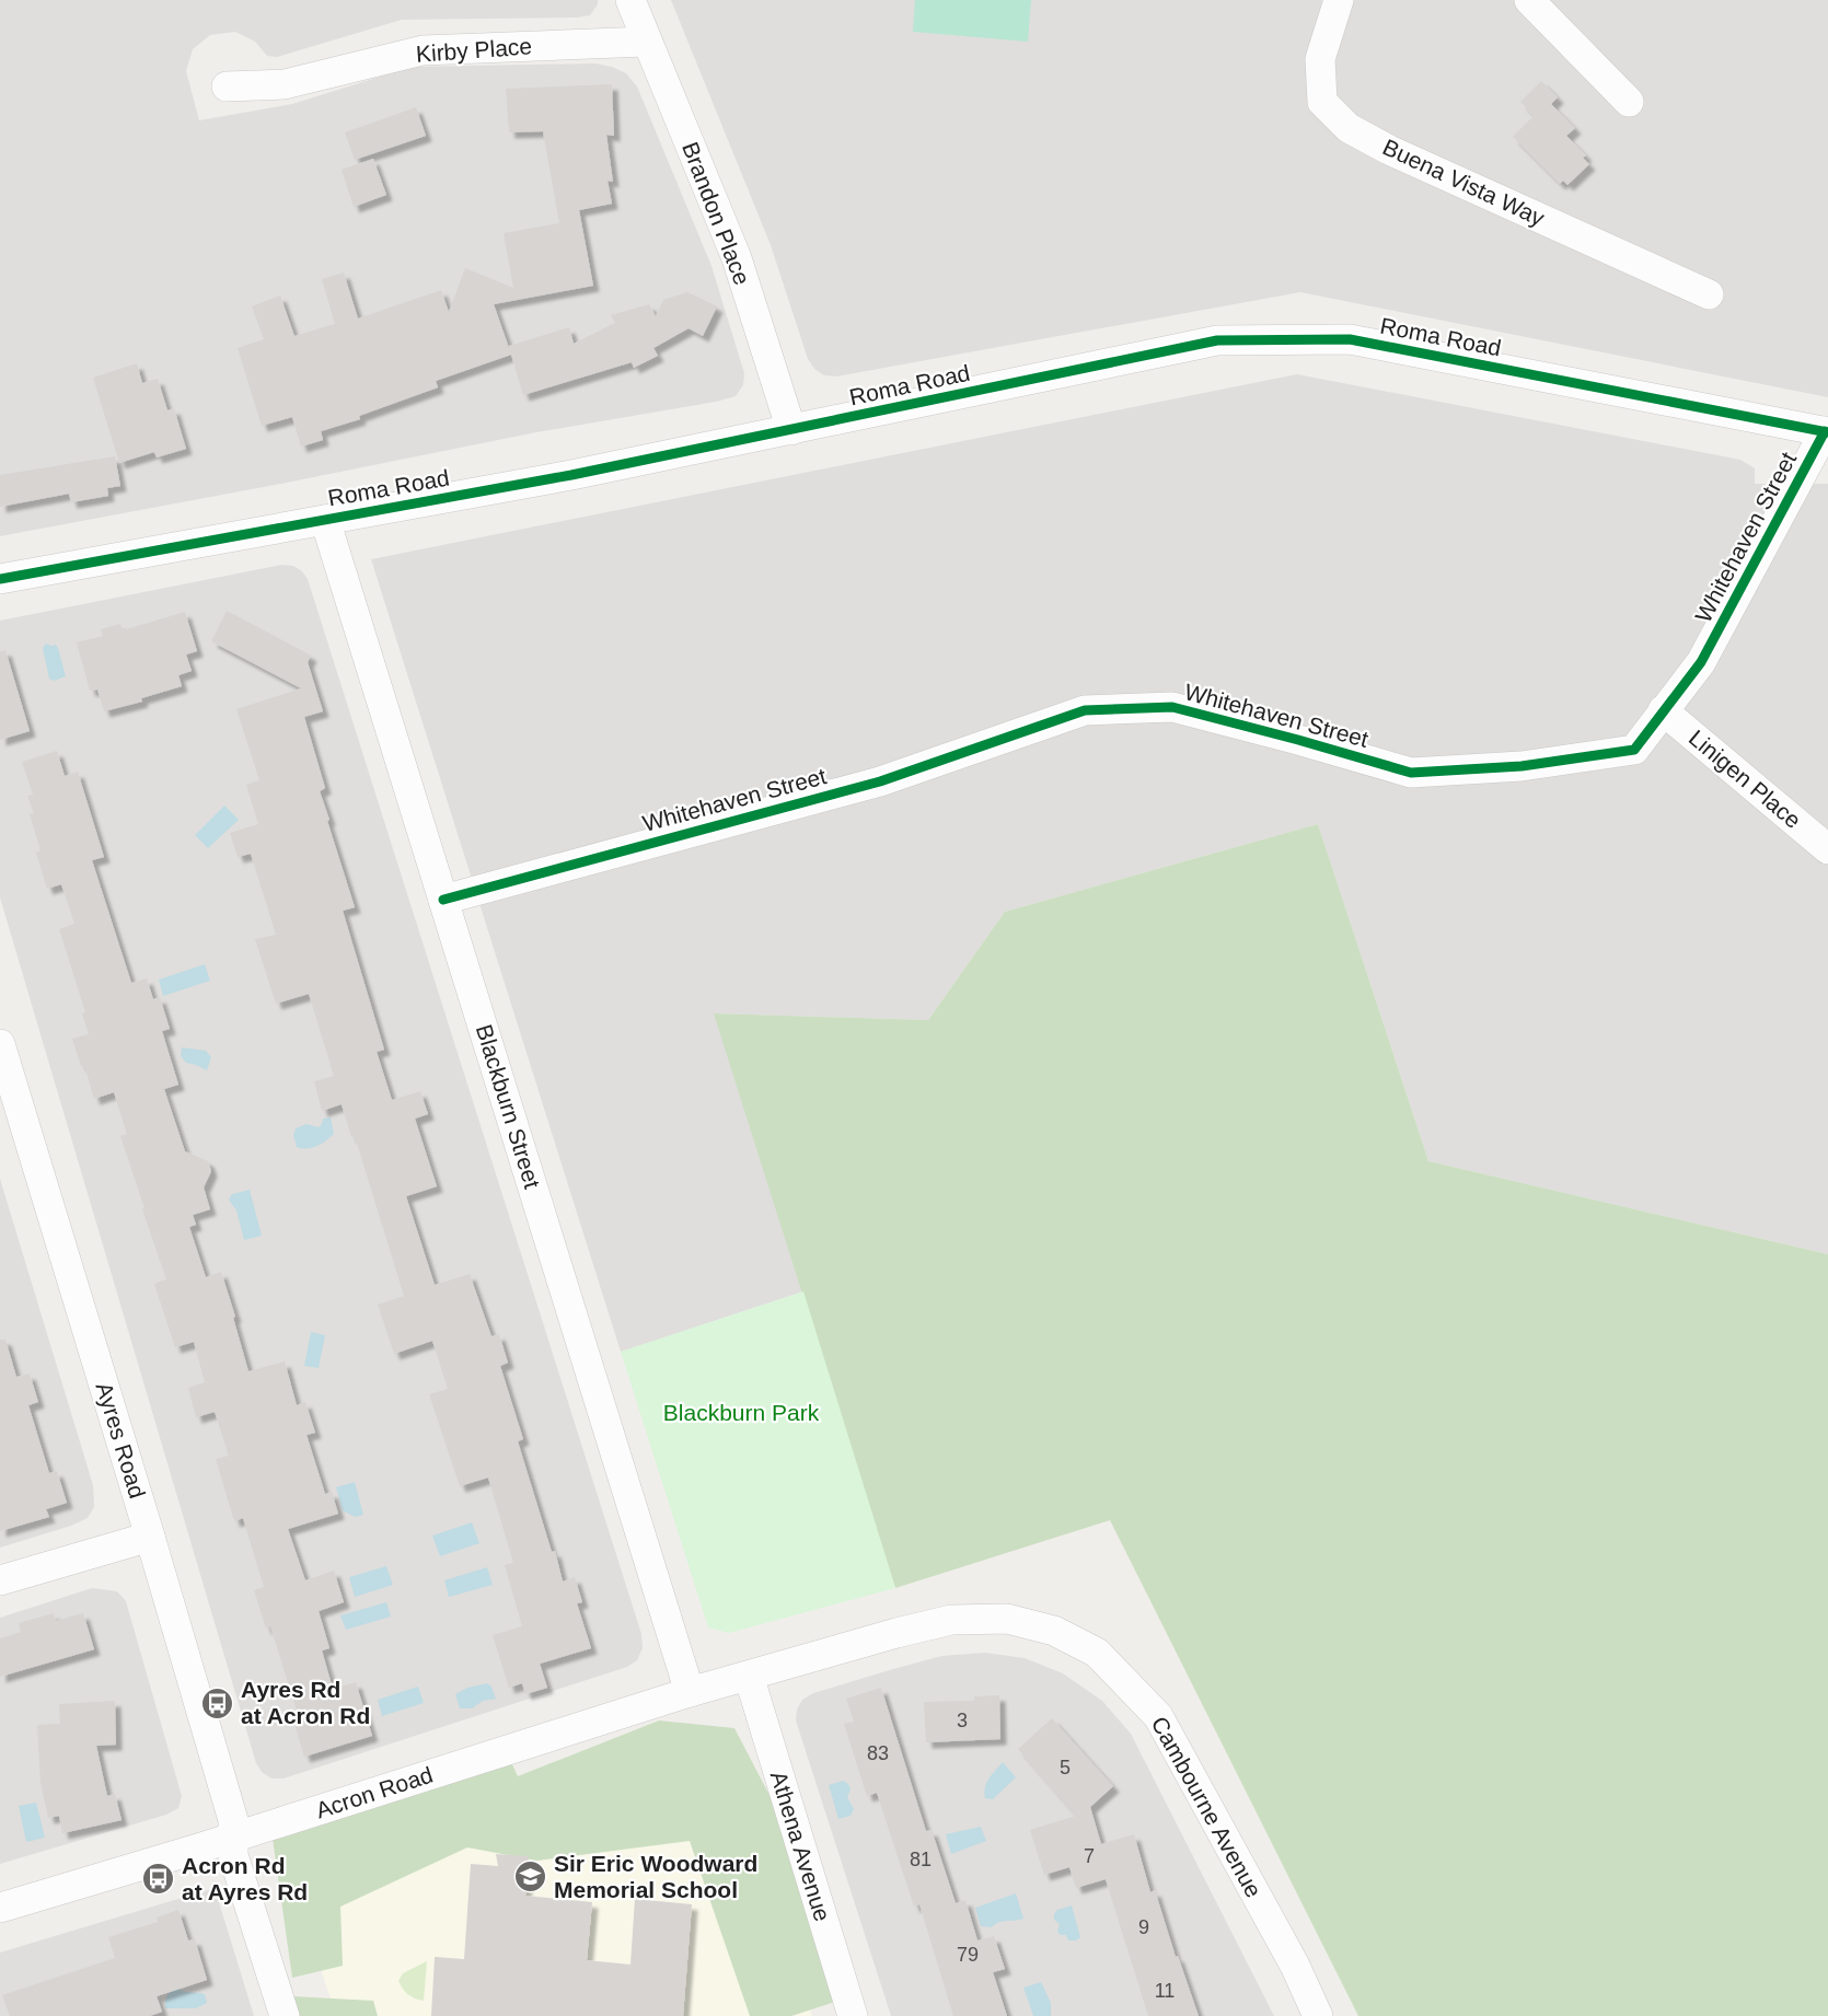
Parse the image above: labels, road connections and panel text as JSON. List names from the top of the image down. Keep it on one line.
{"streets":{"street":["Kirby Place","Buena Vista Way","Brandon Place","Roma Road","Whitehaven Street","Linigen Place","Blackburn Street","Ayres Road","Acron Road","Cambourne Avenue","Athena Avenue"]},"crossings":[["Kirby Place","Brandon Place"],["Brandon Place","Roma Road"],["Roma Road","Whitehaven Street"],["Roma Road","Blackburn Street"],["Whitehaven Street","Linigen Place"],["Whitehaven Street","Blackburn Street"],["Blackburn Street","Acron Road"],["Ayres Road","Acron Road"],["Acron Road","Cambourne Avenue"],["Acron Road","Athena Avenue"],["Cambourne Avenue","Athena Avenue"]],"parks":["Blackburn Park"],"places":{"bus stop":["Ayres Rd at Acron Rd","Acron Rd at Ayres Rd"],"school or university":["Sir Eric Woodward Memorial School"]},"house_numbers":["3","83","5","7","81","9","79","11"]}
